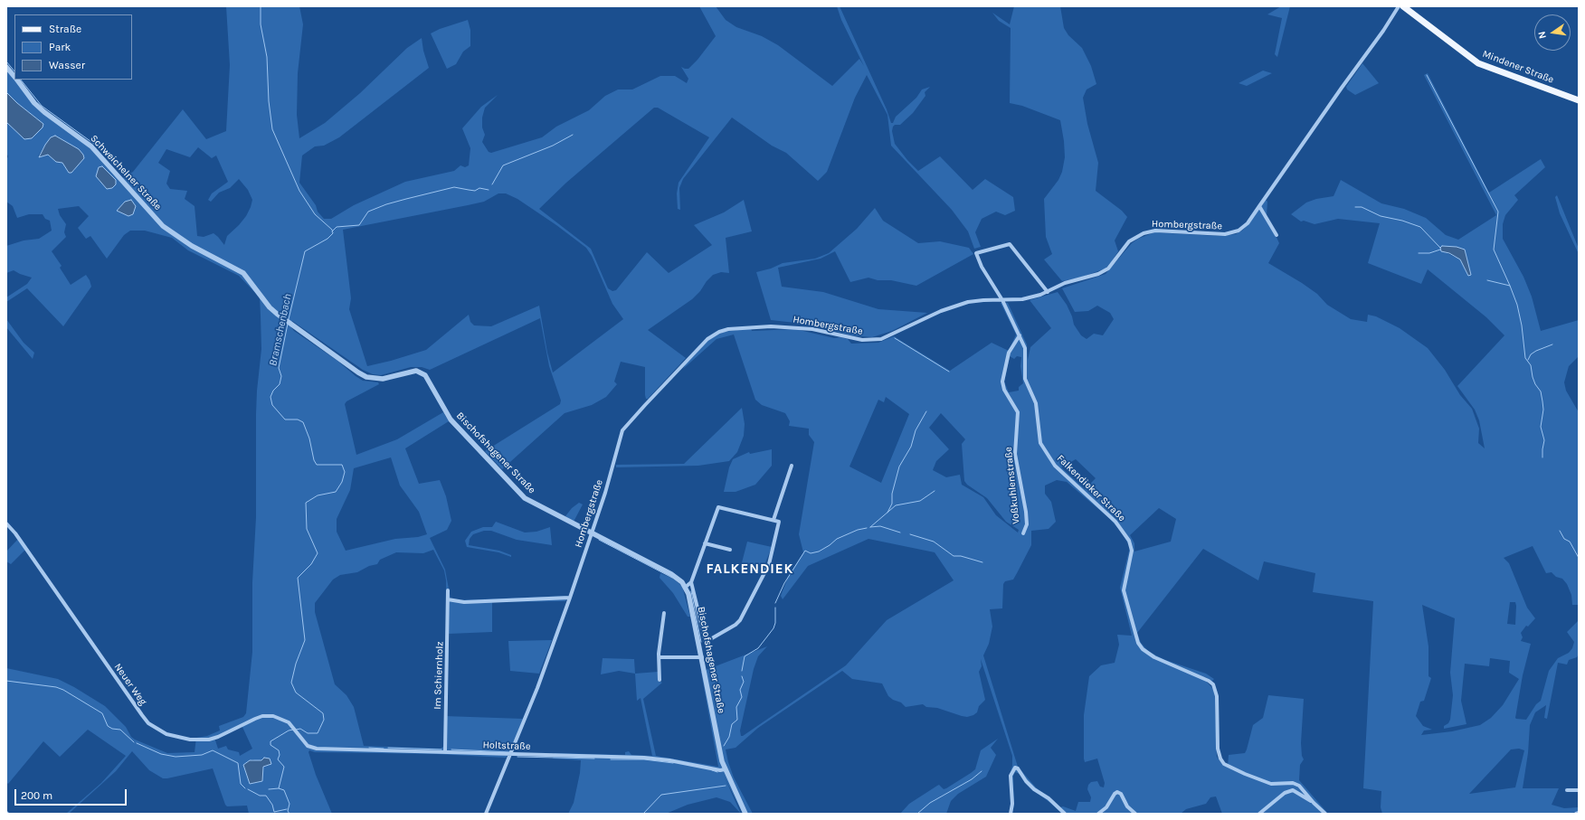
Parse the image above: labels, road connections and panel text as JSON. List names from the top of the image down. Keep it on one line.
{"streets":{"main road":["Mindener Straße"],"street":["Schweichelner Straße","Hombergstraße","Bischofshagener Straße","Voßkuhlenstraße","Falkendieker Straße","Im Schiernholz","Neuer Weg","Holtstraße"]},"crossings":[["Schweichelner Straße","Bischofshagener Straße"],["Hombergstraße","Bischofshagener Straße"],["Hombergstraße","Falkendieker Straße"],["Hombergstraße","Holtstraße"],["Bischofshagener Straße","Holtstraße"],["Voßkuhlenstraße","Falkendieker Straße"],["Im Schiernholz","Holtstraße"],["Neuer Weg","Holtstraße"]],"districts":["FALKENDIEK"],"water":["Bramschenbach"],"legend":["Straße","Park","Wasser"],"scale_bar":"200 m","north":"left"}
